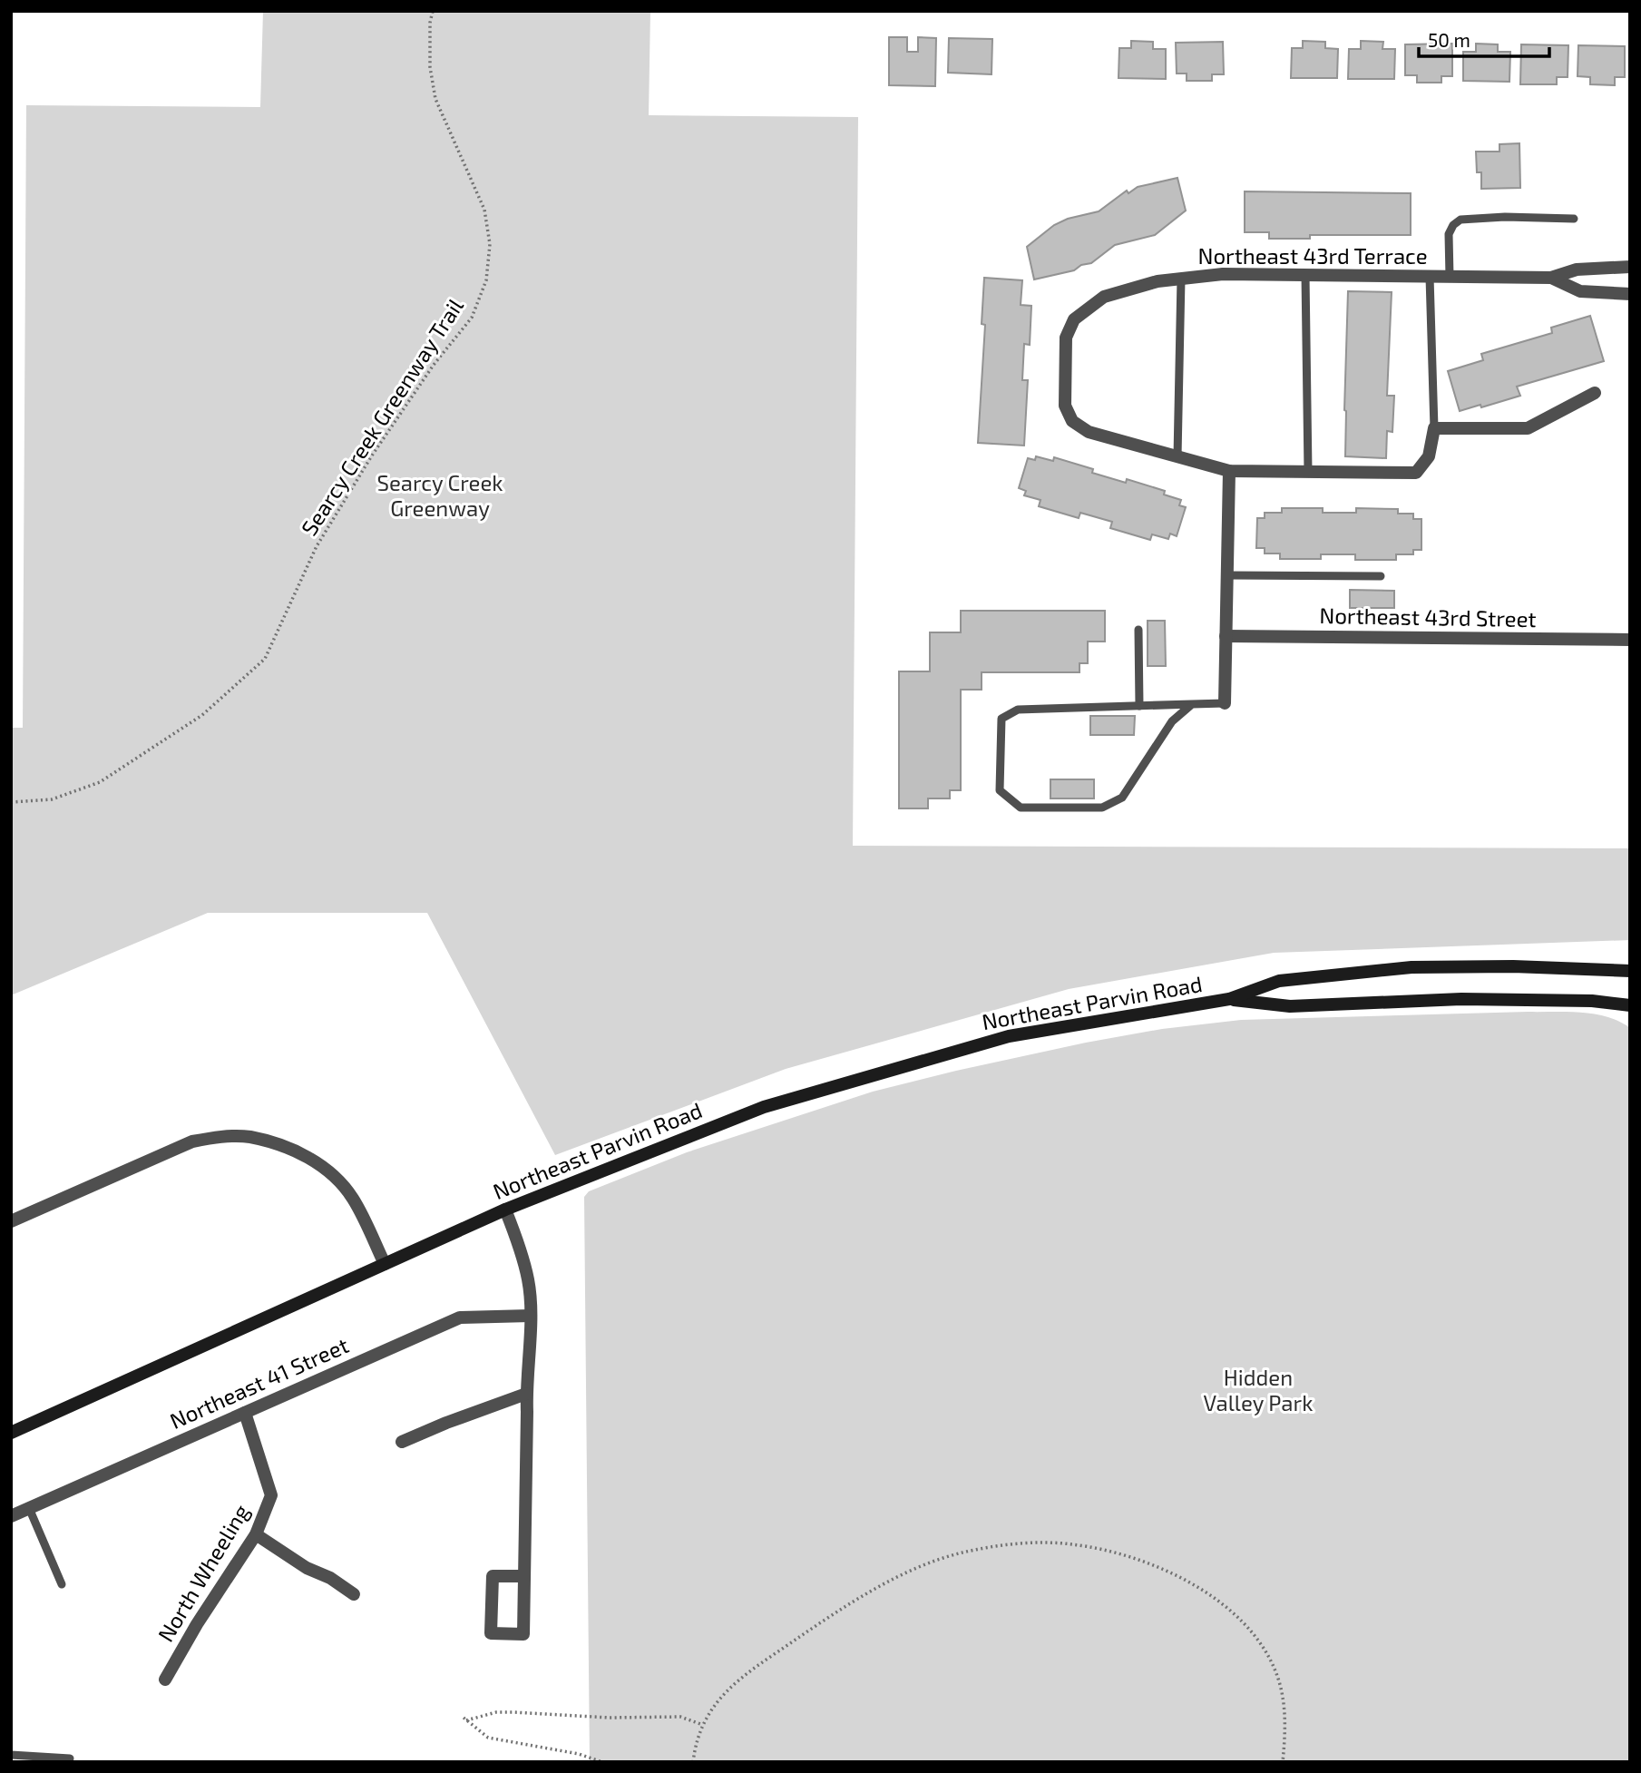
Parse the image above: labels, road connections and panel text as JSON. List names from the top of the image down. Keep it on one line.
{"streets":{"main road":["Northeast Parvin Road"],"street":["Northeast 43rd Terrace","Northeast 43rd Street","Northeast 41 Street","North Wheeling"],"path":["Searcy Creek Greenway Trail"]},"crossings":[["Northeast 41 Street","North Wheeling"]],"parks":["Searcy Creek Greenway","Hidden Valley Park"],"scale_bar":"50 m"}
